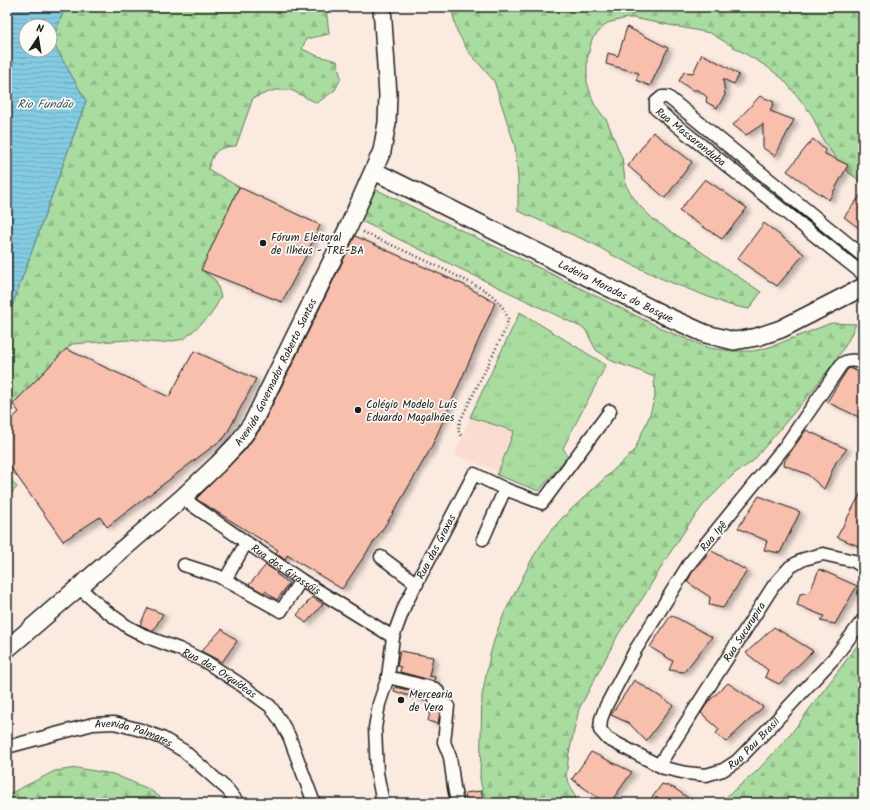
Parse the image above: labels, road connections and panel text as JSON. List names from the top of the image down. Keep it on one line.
{"streets":{"main road":["Ladeira Moradas do Bosque","Avenida Governador Roberto Santos"],"street":["Rua Massaranduba","Rua Ipê","Rua das Graxas","Rua dos Girassóis","Rua Sucurupira","Rua das Orquídeas","Avenida Palmares","Rua Pau Brasil"]},"crossings":[["Ladeira Moradas do Bosque","Avenida Governador Roberto Santos"],["Avenida Governador Roberto Santos","Rua dos Girassóis"],["Avenida Governador Roberto Santos","Rua das Orquídeas"],["Rua Ipê","Rua Pau Brasil"],["Rua das Graxas","Rua dos Girassóis"],["Rua Sucurupira","Rua Pau Brasil"]],"water":["Rio Fundão"],"places":["Fórum Eleitoral de Ilhéus - TRE-BA","Colégio Modelo Luís Eduardo Magalhães","Mercearia de Vera"],"north":"top"}
